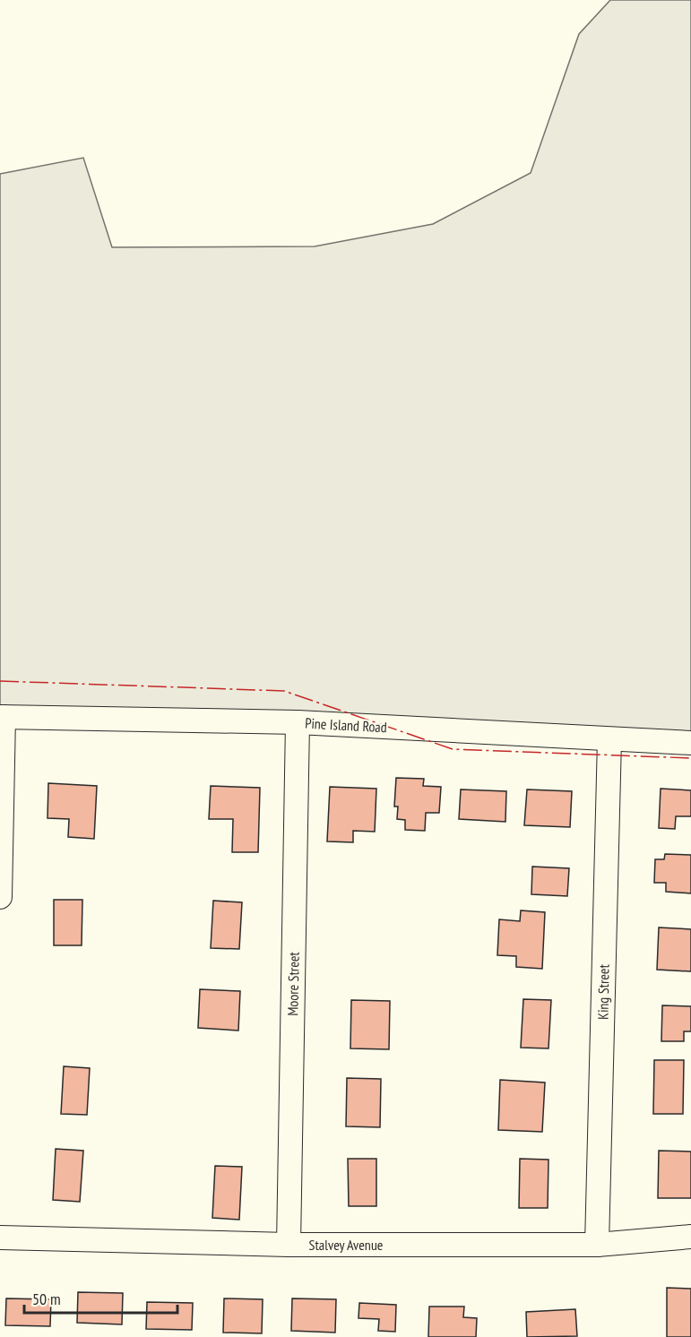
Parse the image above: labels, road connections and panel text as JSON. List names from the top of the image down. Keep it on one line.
{"streets":{"street":["Pine Island Road","Moore Street","King Street","Stalvey Avenue"]},"crossings":[["Pine Island Road","Moore Street"],["Pine Island Road","King Street"],["Moore Street","Stalvey Avenue"],["King Street","Stalvey Avenue"]],"scale_bar":"50 m"}
